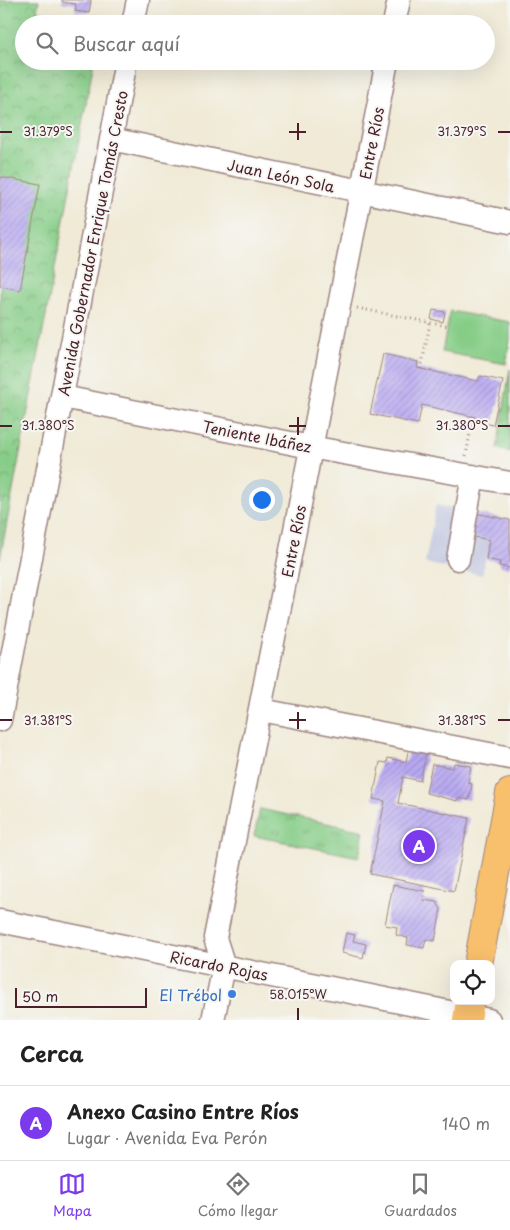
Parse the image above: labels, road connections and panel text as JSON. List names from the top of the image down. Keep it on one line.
{"streets":{"street":["Entre Ríos","Juan León Sola","Avenida Gobernador Enrique Tomás Cresto","Teniente Ibáñez","Ricardo Rojas"]},"crossings":[["Entre Ríos","Juan León Sola"],["Entre Ríos","Teniente Ibáñez"],["Entre Ríos","Ricardo Rojas"],["Juan León Sola","Avenida Gobernador Enrique Tomás Cresto"],["Avenida Gobernador Enrique Tomás Cresto","Teniente Ibáñez"]],"places":["El Trébol"],"scale_bar":"50 m","page":{"search":"Buscar aquí","pins":"A","scale":"50 m","heading":"Cerca","list":[{"mark":"A","name":"Anexo Casino Entre Ríos","note":"Lugar · Avenida Eva Perón","value":"140 m"}],"nav":["Mapa","Cómo llegar","Guardados"]},"coordinates":["31.379°S","31.380°S","31.381°S","58.015°W"]}
